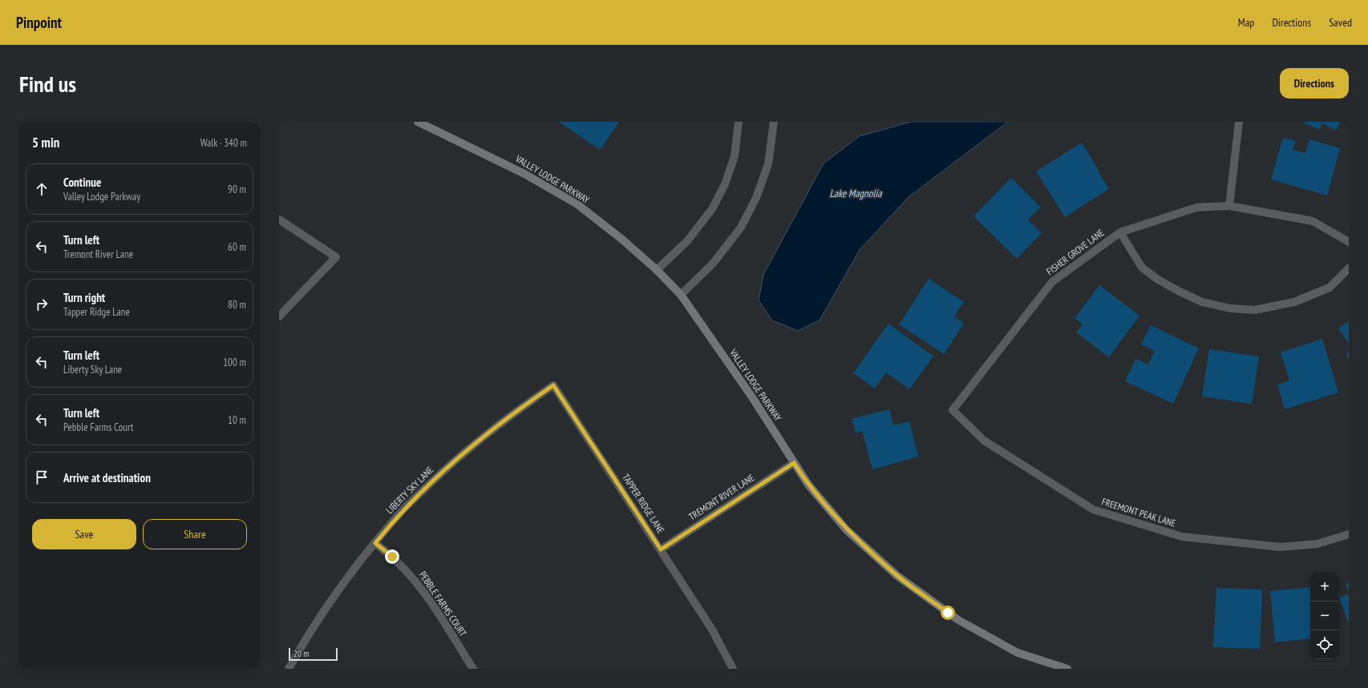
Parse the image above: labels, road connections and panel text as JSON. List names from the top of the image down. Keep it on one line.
{"streets":{"street":["VALLEY LODGE PARKWAY","FISHER GROVE LANE","LIBERTY SKY LANE","TREMONT RIVER LANE","TAPPER RIDGE LANE","FREEMONT PEAK LANE","PEBBLE FARMS COURT"]},"crossings":[["VALLEY LODGE PARKWAY","TREMONT RIVER LANE"],["FISHER GROVE LANE","FREEMONT PEAK LANE"],["LIBERTY SKY LANE","TAPPER RIDGE LANE"],["LIBERTY SKY LANE","PEBBLE FARMS COURT"],["TREMONT RIVER LANE","TAPPER RIDGE LANE"]],"water":["Lake Magnolia"],"scale_bar":"20 m","page":{"header":"Pinpoint","nav":["Map","Directions","Saved"],"buttons":["Directions",["Save","Share"]],"title":"Find us","heading":["5 min","Walk · 340 m"],"list":[["Continue","Valley Lodge Parkway","90 m"],["Turn left","Tremont River Lane","60 m"],["Turn right","Tapper Ridge Lane","80 m"],["Turn left","Liberty Sky Lane","100 m"],["Turn left","Pebble Farms Court","10 m"],"Arrive at destination"],"map_buttons":["+","−"],"scale":"20 m"}}
